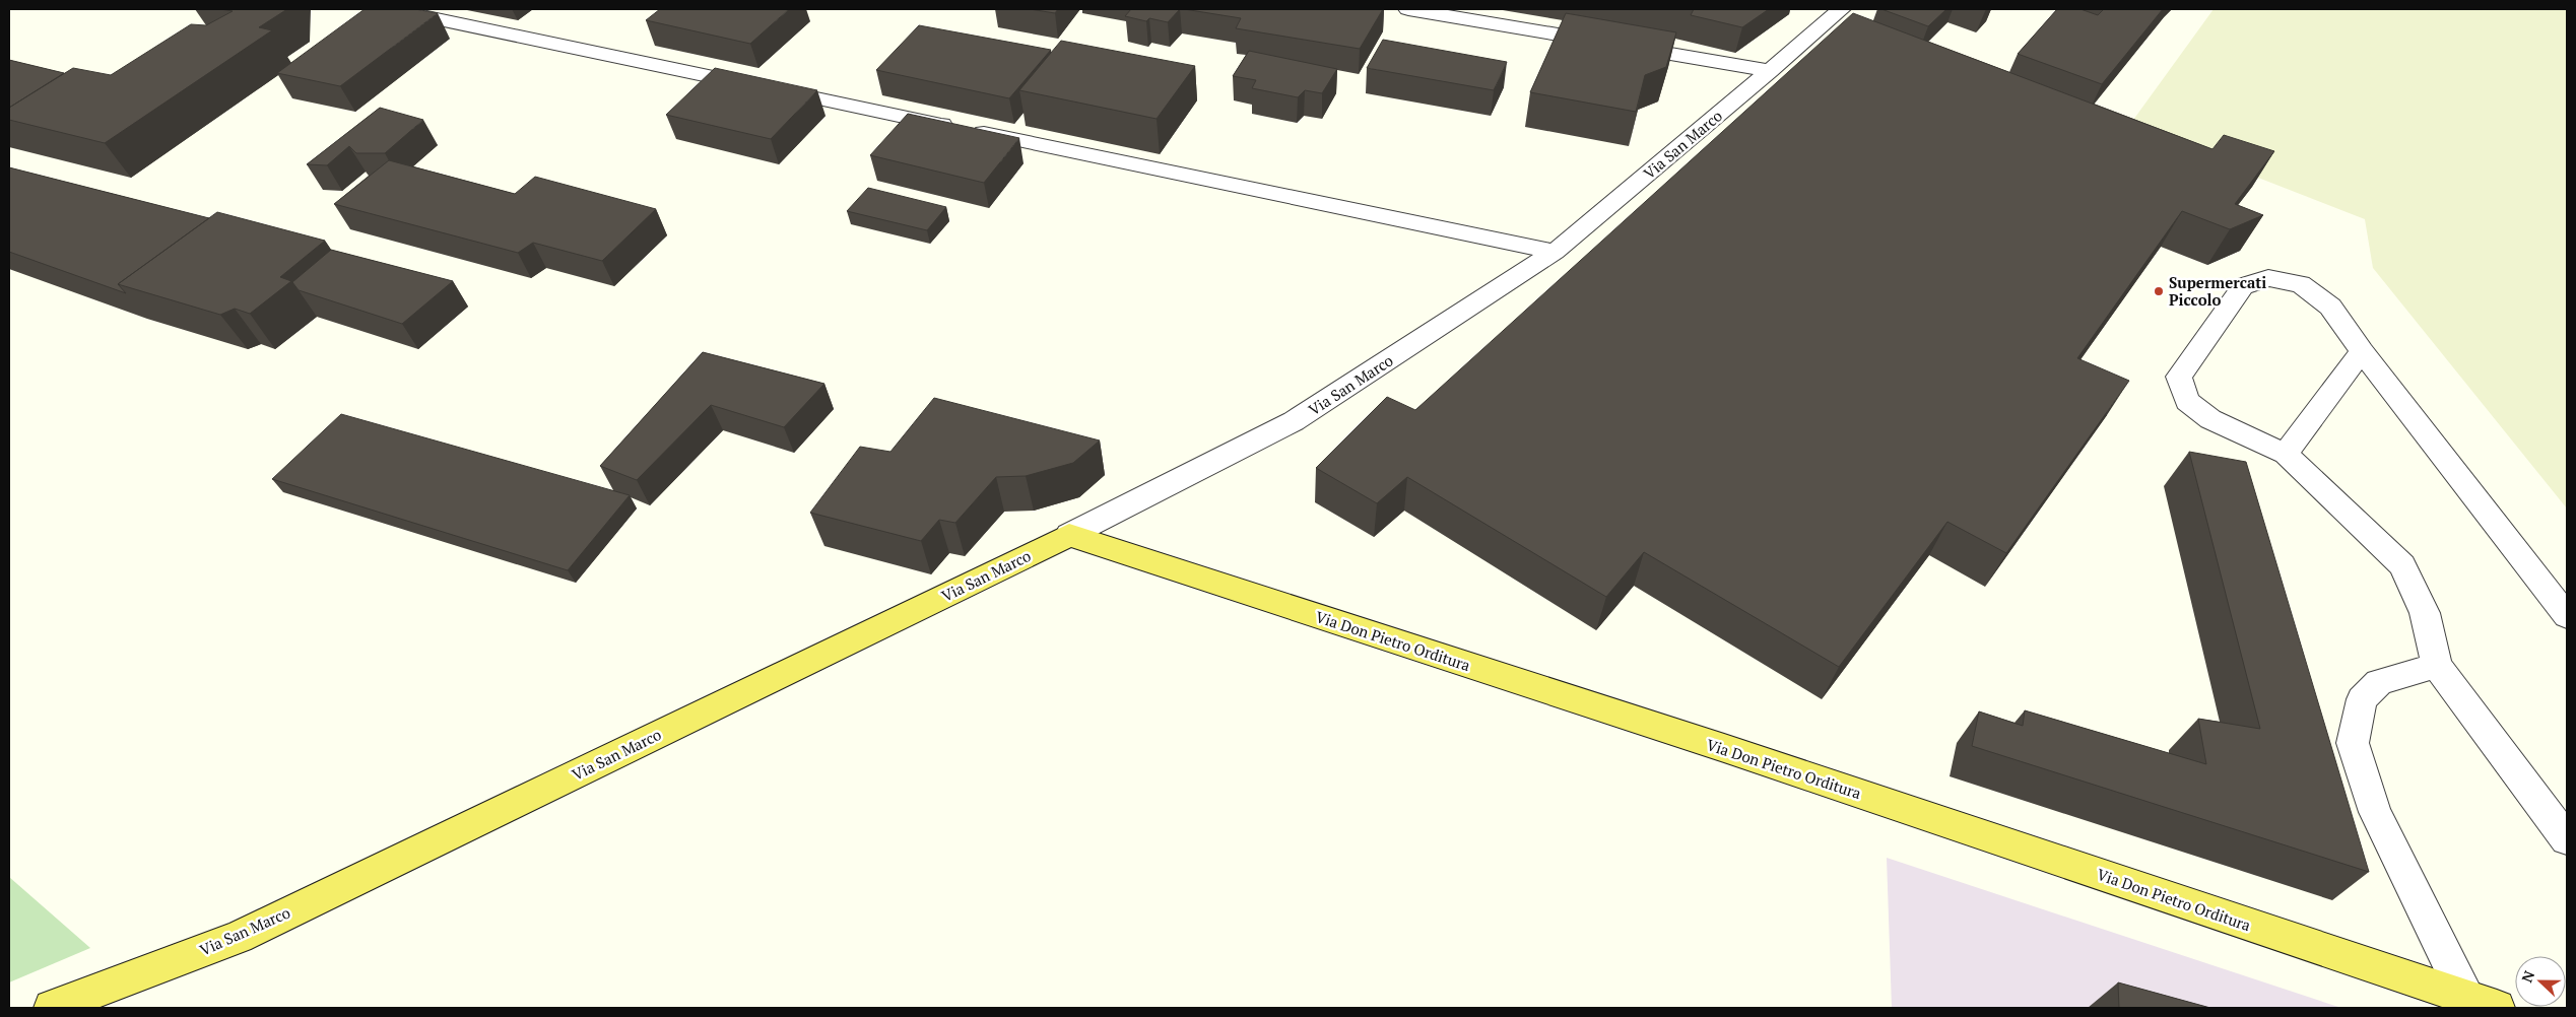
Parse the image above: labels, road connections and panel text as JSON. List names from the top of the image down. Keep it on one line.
{"streets":{"main road":["Via San Marco","Via Don Pietro Orditura"]},"crossings":[["Via San Marco","Via Don Pietro Orditura"]],"places":["Supermercati Piccolo"],"north":"left"}
